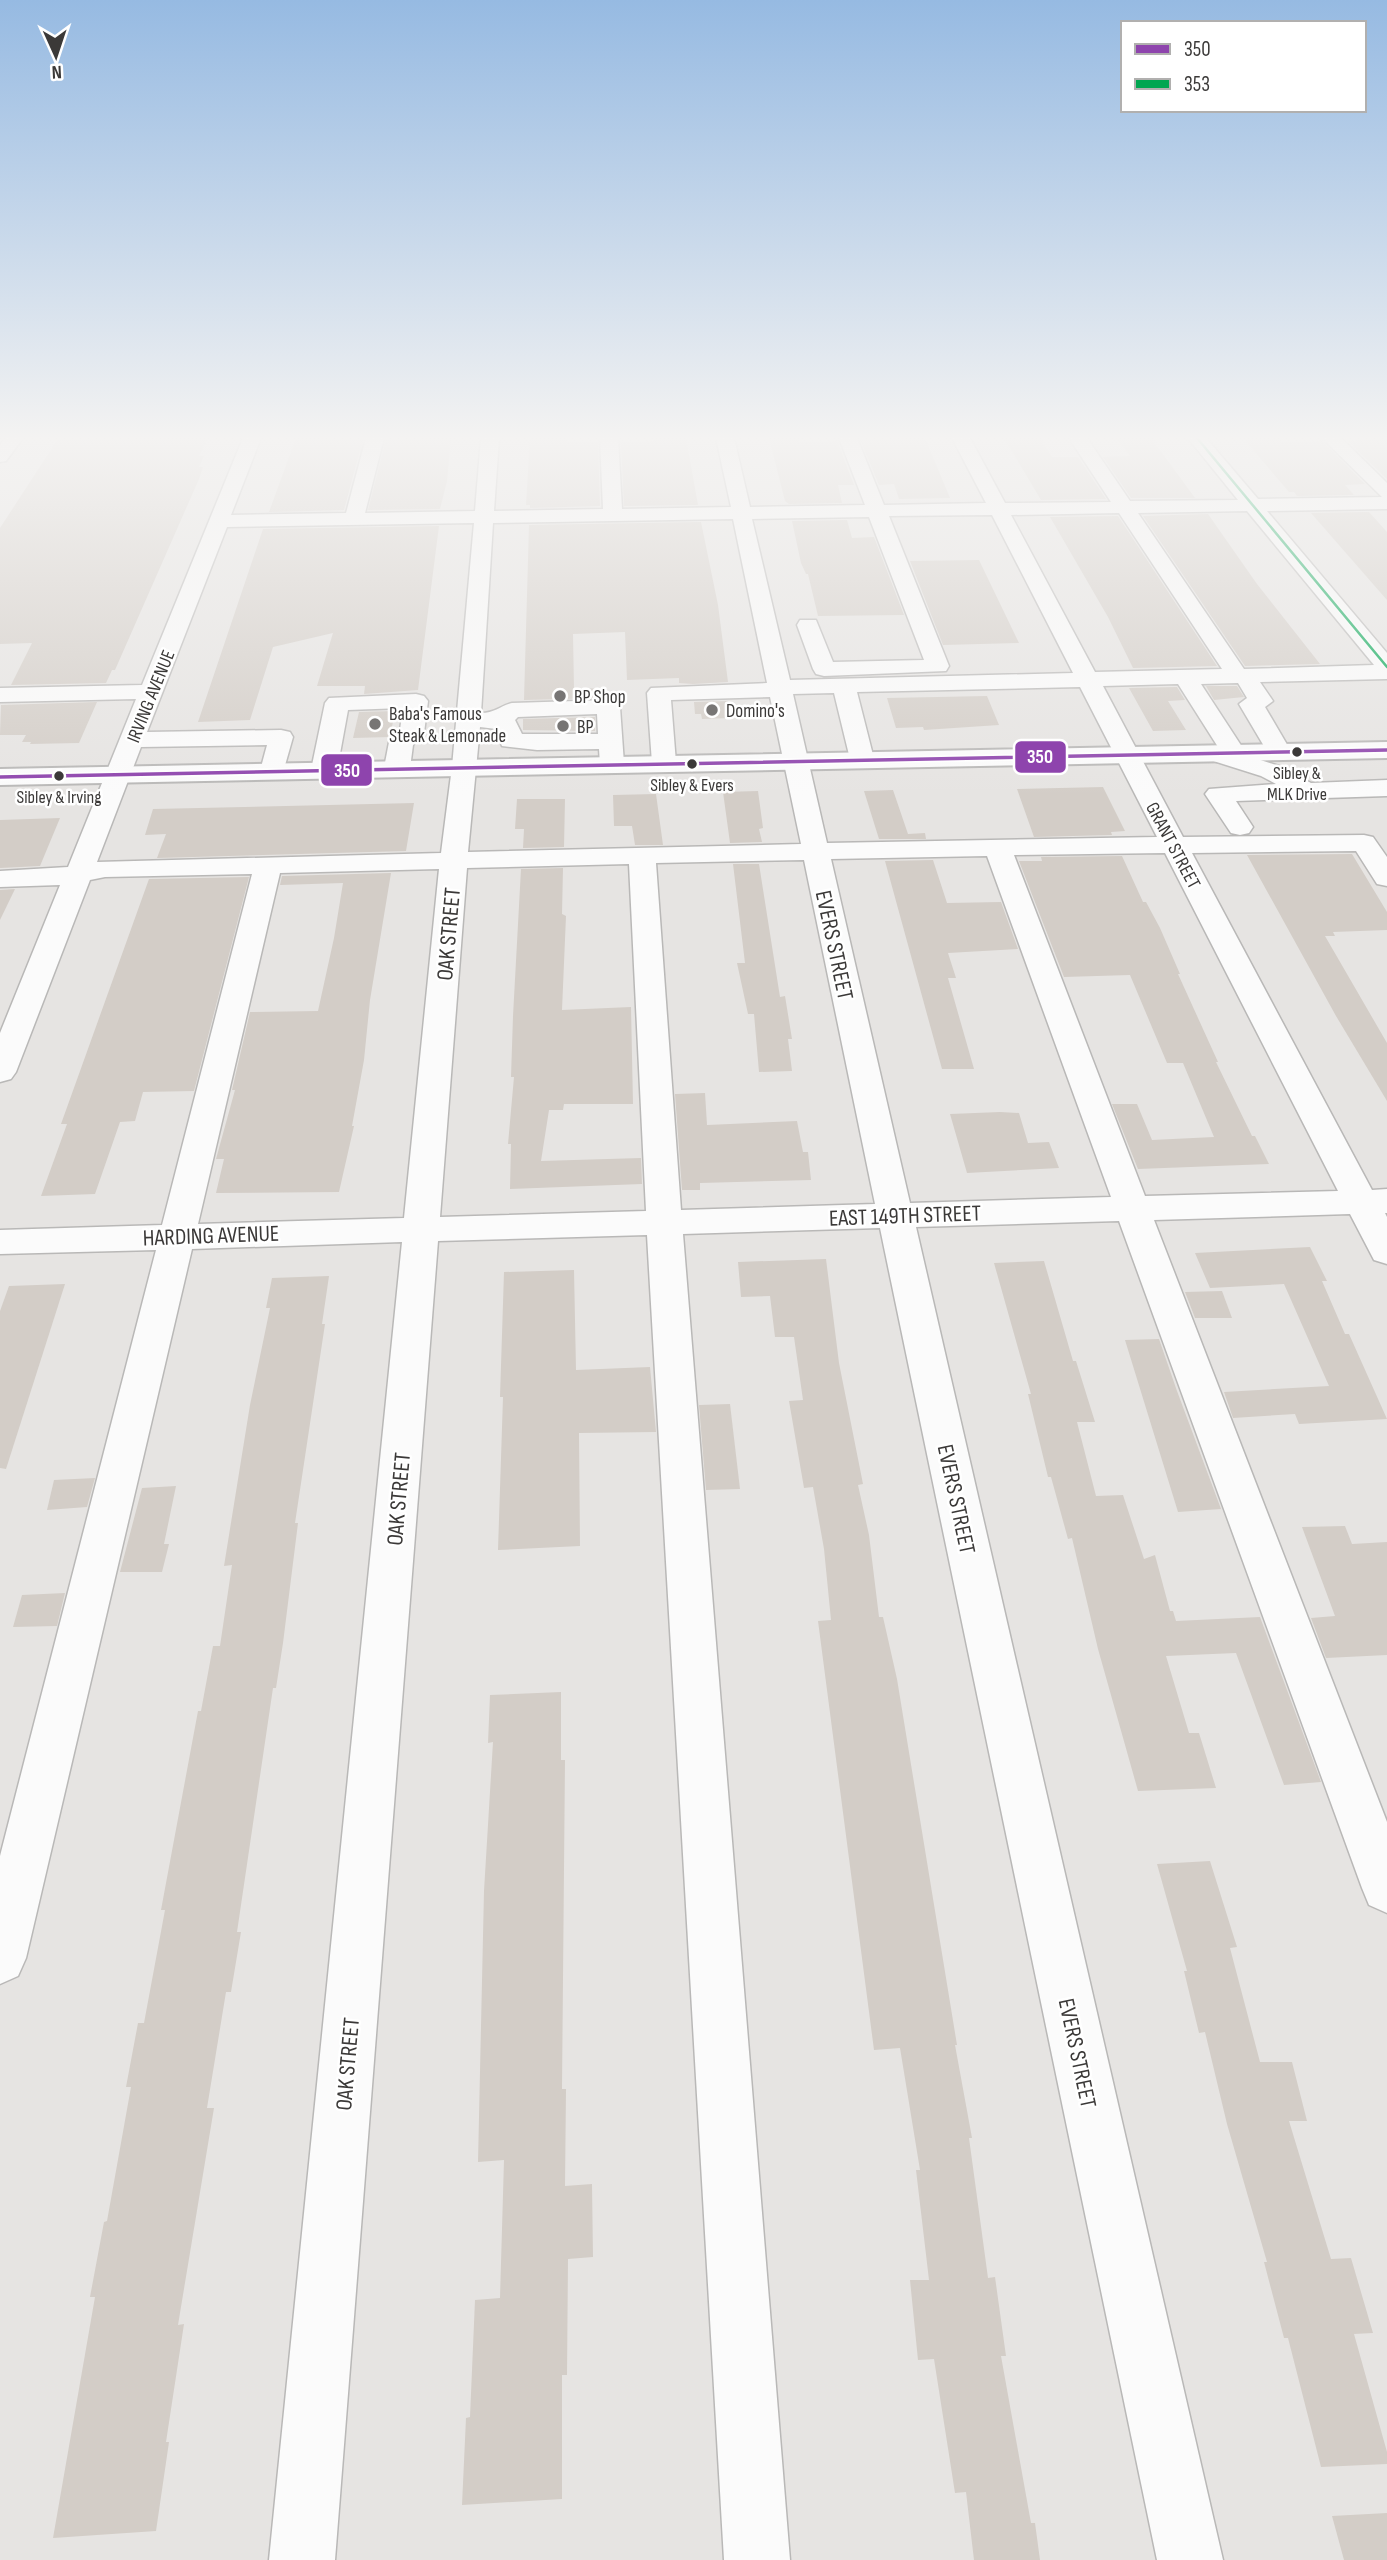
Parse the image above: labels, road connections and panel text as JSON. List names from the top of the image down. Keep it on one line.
{"streets":{"street":["IRVING AVENUE","GRANT STREET","OAK STREET","EVERS STREET","EAST 149TH STREET","HARDING AVENUE"]},"crossings":[["GRANT STREET","EAST 149TH STREET"],["OAK STREET","EAST 149TH STREET"],["OAK STREET","HARDING AVENUE"],["EVERS STREET","EAST 149TH STREET"],["EAST 149TH STREET","HARDING AVENUE"]],"places":["BP Shop","Domino's","Baba's Famous Steak & Lemonade","BP","Sibley & MLK Drive","Sibley & Evers","Sibley & Irving"],"lines":["transit line 353","transit line 350"],"legend":["350","353"],"north":"bottom"}
